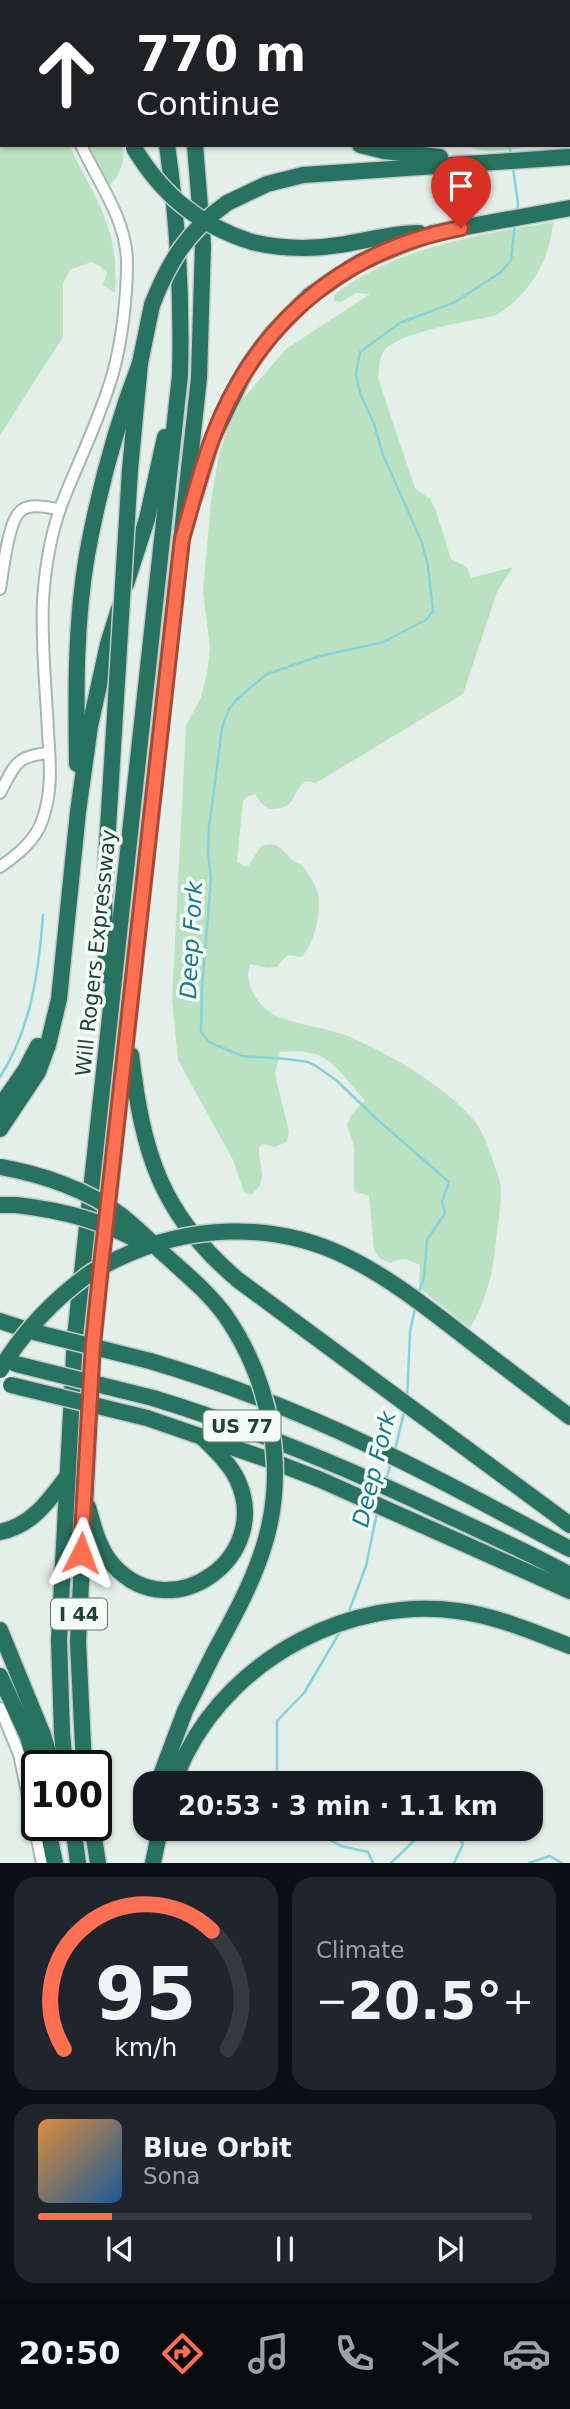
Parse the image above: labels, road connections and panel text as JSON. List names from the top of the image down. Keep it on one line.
{"streets":{"highway":["Will Rogers Expressway","US 77","I 44"]},"water":["Deep Fork"],"page":{"turn":["770 m","Continue"],"limit":"100","trip":"20:53 · 3 min · 1.1 km","tile":"Climate","heat":["−","20.5°","+"],"song":["Blue Orbit","Sona"],"tabs":"20:50","gauge":["95","km/h"]}}
